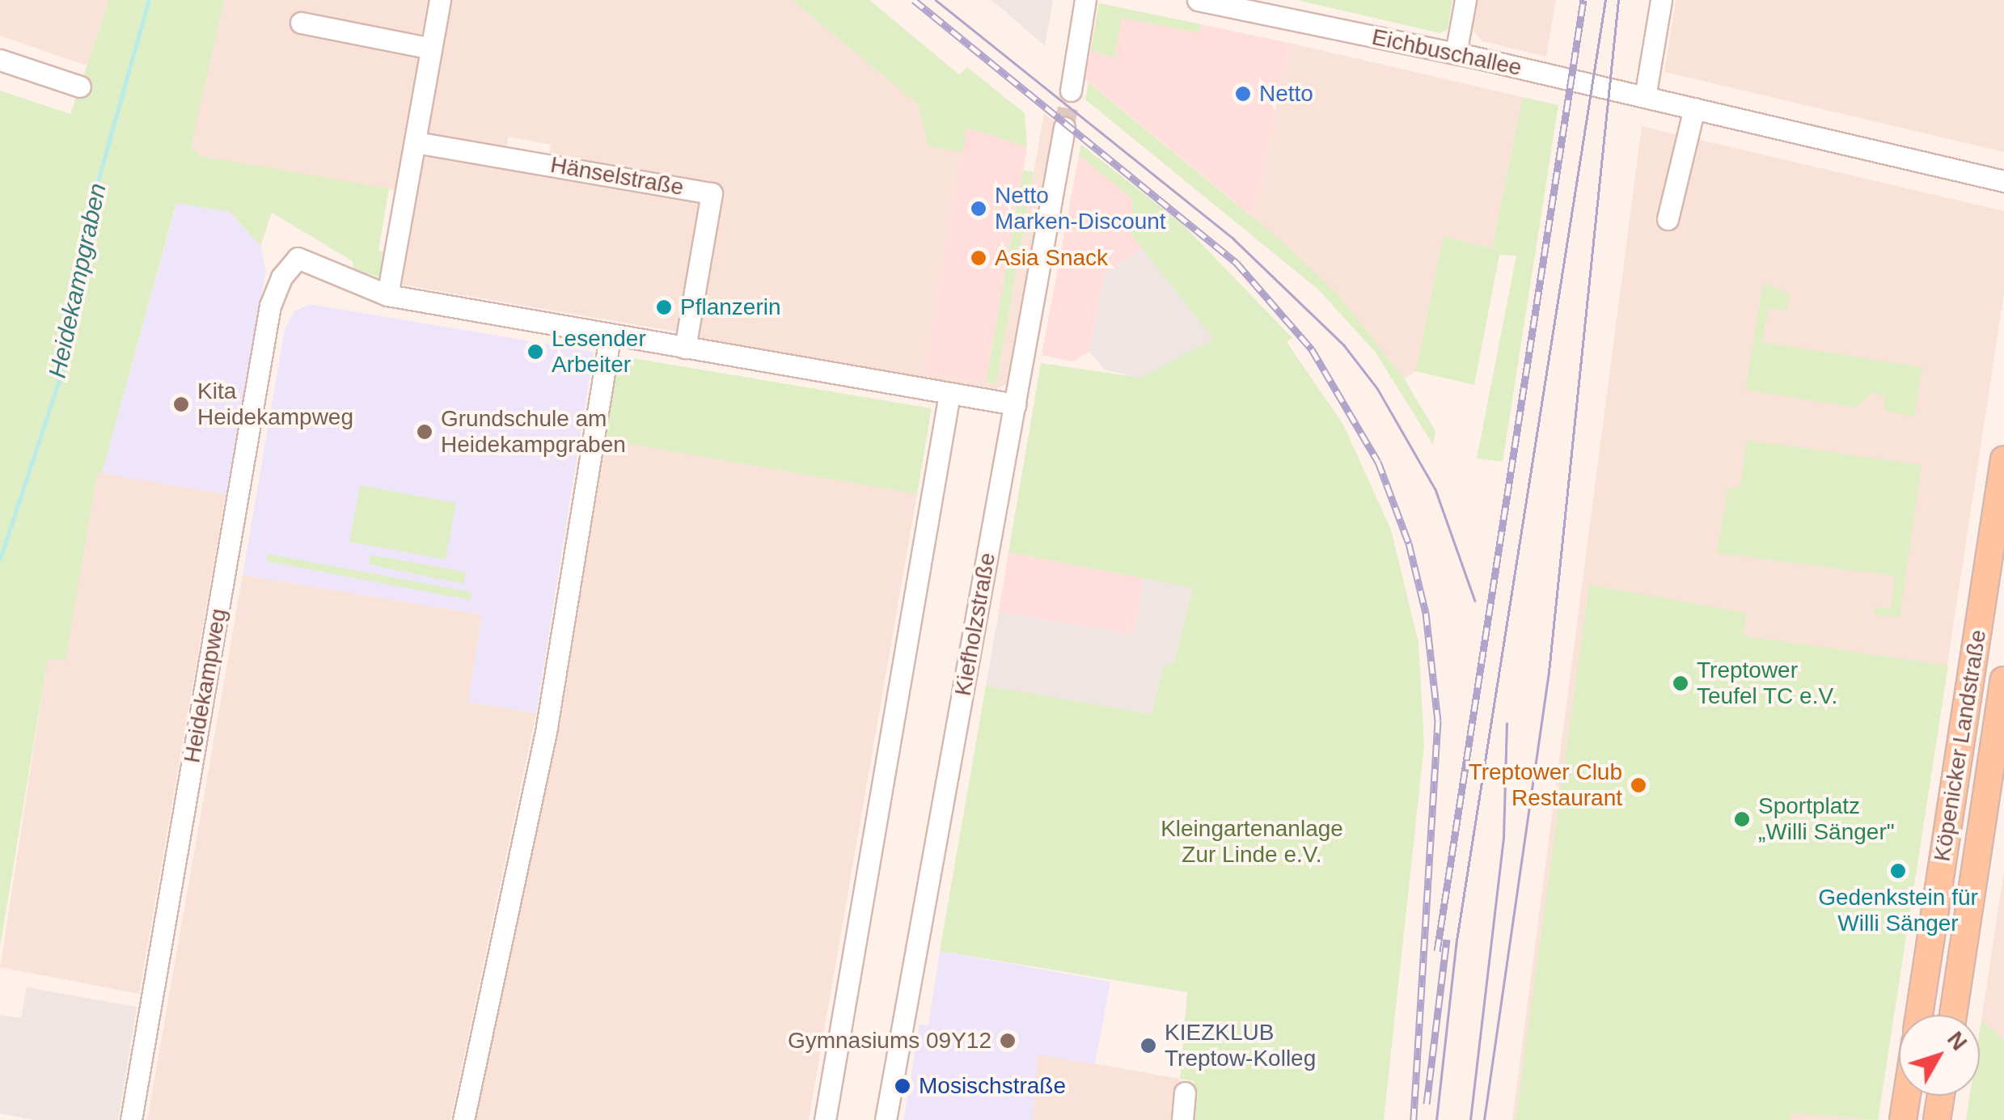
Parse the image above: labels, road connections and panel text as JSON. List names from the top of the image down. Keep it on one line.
{"streets":{"main road":["Köpenicker Landstraße"],"street":["Eichbuschallee","Hänselstraße","Kiefholzstraße","Heidekampweg"]},"water":["Heidekampgraben"],"parks":["Kleingartenanlage Zur Linde e.V."],"places":["Netto","Netto Marken-Discount","Asia Snack","Pflanzerin","Lesender Arbeiter","Kita Heidekampweg","Grundschule am Heidekampgraben","Treptower Teufel TC e.V.","Treptower Club Restaurant","Sportplatz „Willi Sänger\"","Gedenkstein für Willi Sänger","Gymnasiums 09Y12","KIEZKLUB Treptow-Kolleg","Mosischstraße"],"north":"top right"}
